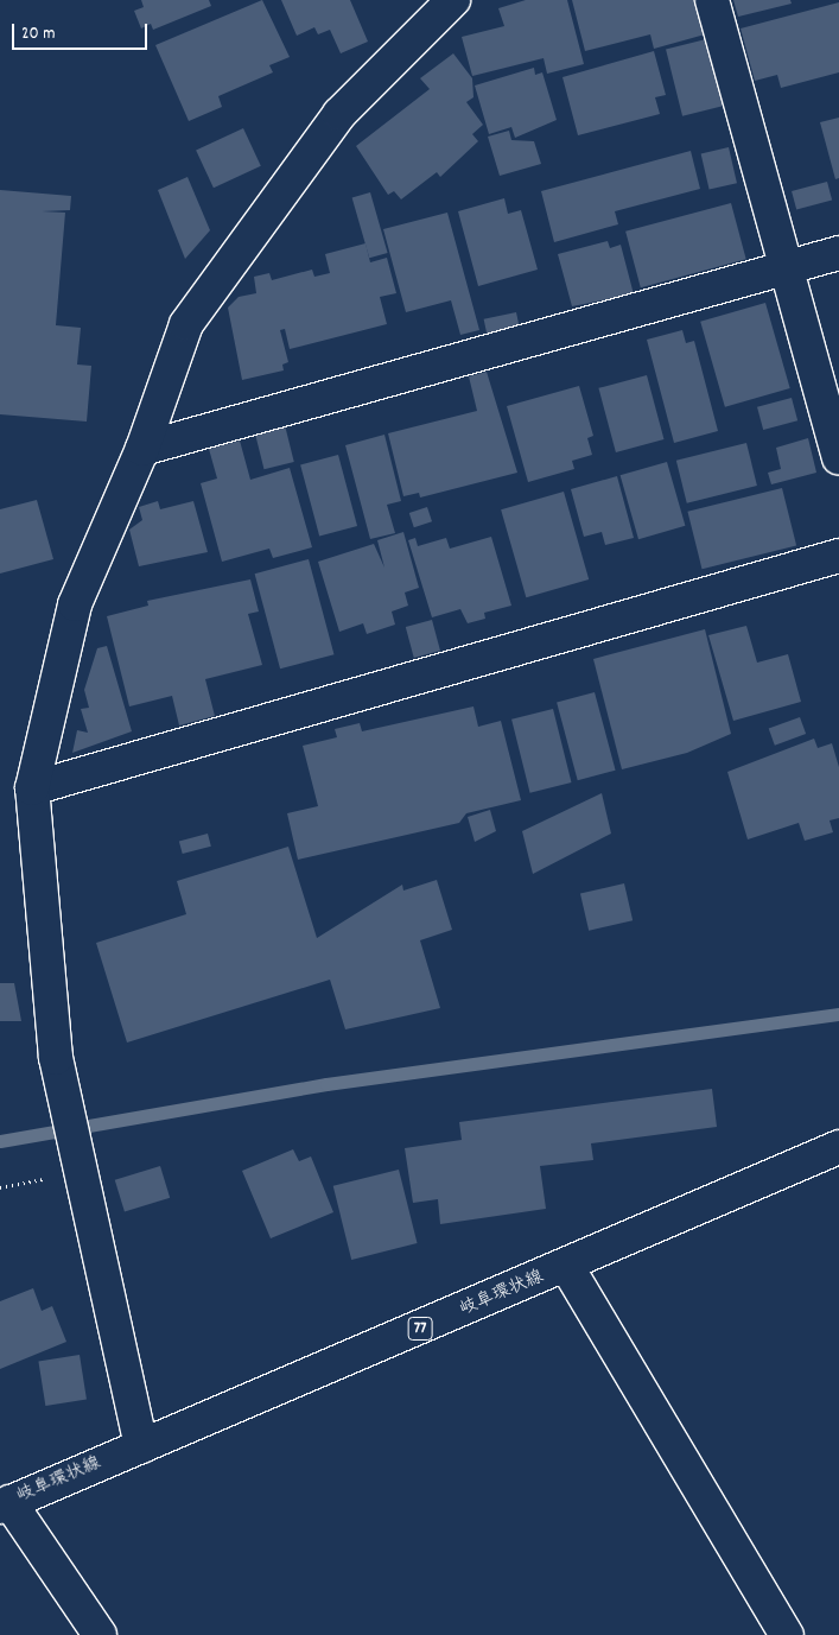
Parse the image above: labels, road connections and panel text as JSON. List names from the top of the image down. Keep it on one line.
{"streets":{"street":["岐阜環状線","77"]},"scale_bar":"20 m"}
